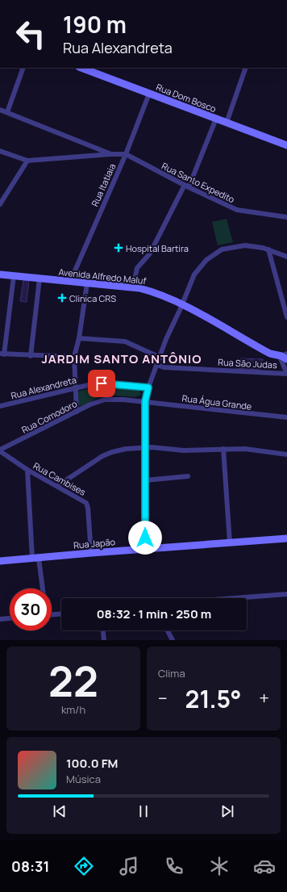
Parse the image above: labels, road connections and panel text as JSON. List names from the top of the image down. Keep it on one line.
{"streets":{"street":["Rua Dom Bosco","Rua Santo Expedito","Rua Itatiaia","Avenida Alfredo Maluf","Rua São Judas","Rua Alexandreta","Rua Água Grande","Rua Comodoro","Rua Cambises","Rua Japão"]},"crossings":[["Rua Dom Bosco","Rua Itatiaia"],["Rua Santo Expedito","Rua Itatiaia"],["Rua Itatiaia","Avenida Alfredo Maluf"],["Rua Água Grande","Rua Comodoro"],["Rua Comodoro","Rua Cambises"],["Rua Cambises","Rua Japão"]],"districts":["JARDIM SANTO ANTÔNIO"],"places":{"health":["Hospital Bartira","Clinica CRS"]},"page":{"turn":["190 m","Rua Alexandreta"],"limit":"30","trip":"08:32 · 1 min · 250 m","tile":[["22","km/h"],"Clima"],"heat":["−","21.5°","+"],"song":["100.0 FM","Música"],"tabs":"08:31"}}
